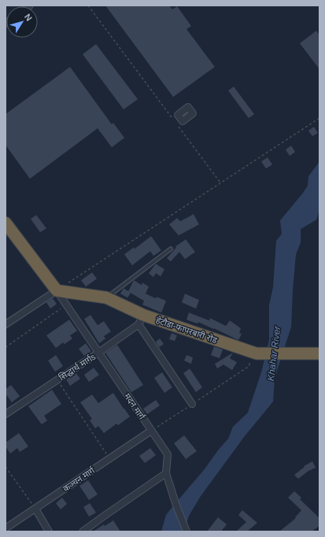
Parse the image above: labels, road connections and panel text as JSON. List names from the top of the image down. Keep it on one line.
{"streets":{"highway":["हेटौडा-फापरबारी रोड"],"street":["सिद्धार्थ मार्गs","मदन मार्ग","कञ्चन मार्ग"]},"crossings":[["हेटौडा-फापरबारी रोड","सिद्धार्थ मार्गs"],["हेटौडा-फापरबारी रोड","मदन मार्ग"],["सिद्धार्थ मार्गs","मदन मार्ग"],["मदन मार्ग","कञ्चन मार्ग"]],"water":["Khahar River"],"north":"top right"}
